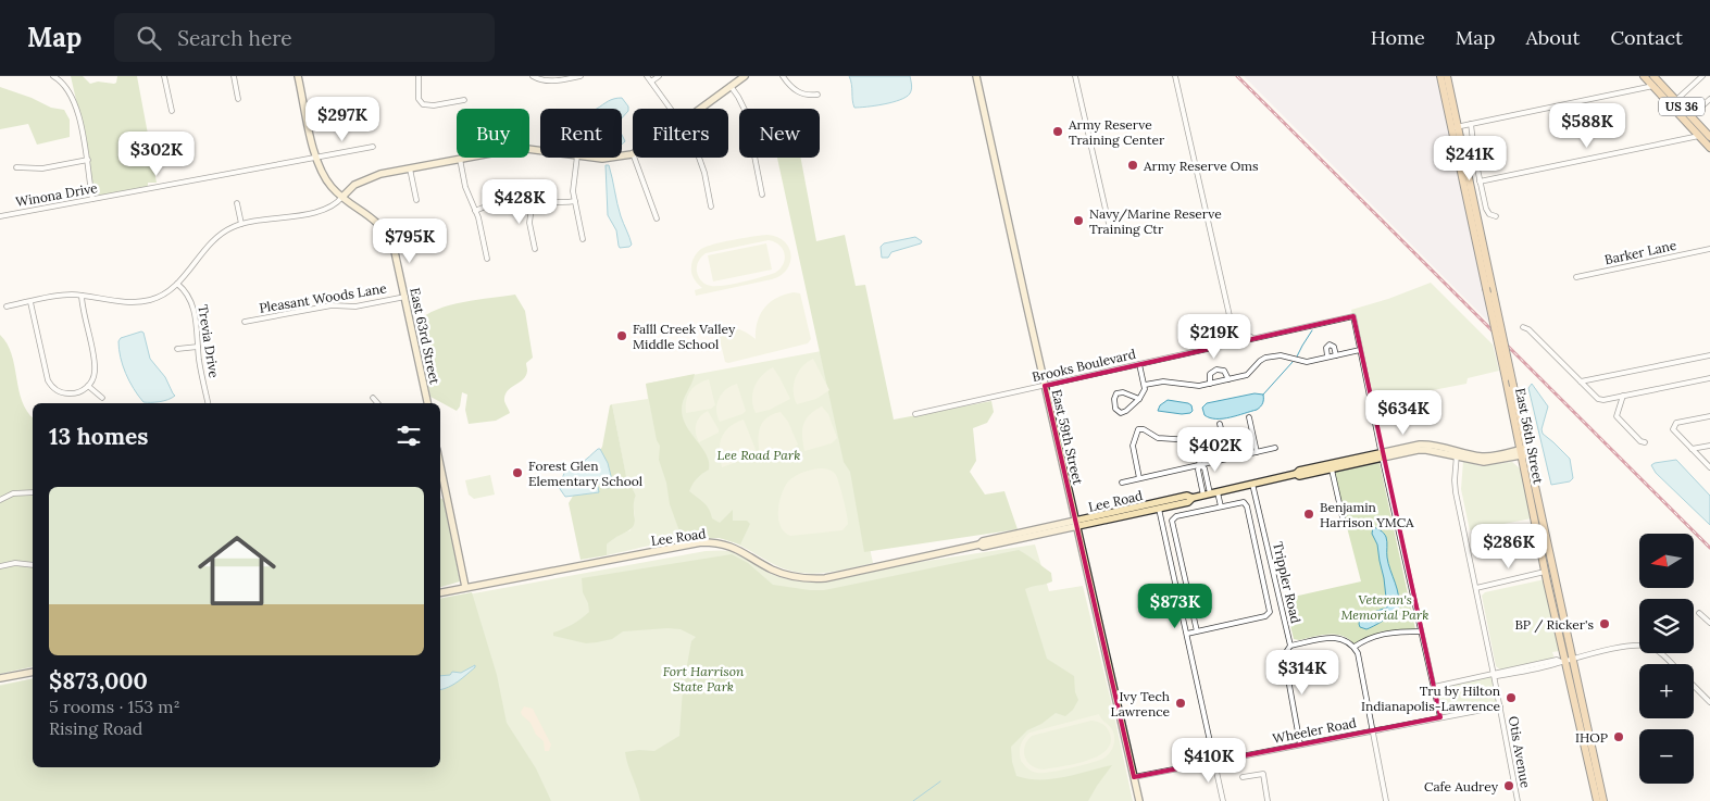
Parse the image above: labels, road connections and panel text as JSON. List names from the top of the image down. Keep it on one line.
{"streets":{"main road":["US 36","East 56th Street"],"street":["Winona Drive","Barker Lane","Pleasant Woods Lane","East 63rd Street","Trevia Drive","Brooks Boulevard","East 59th Street","Lee Road","Trippler Road","Wheeler Road","Otis Avenue"]},"crossings":[["Winona Drive","East 63rd Street"],["Pleasant Woods Lane","East 63rd Street"],["Brooks Boulevard","East 59th Street"],["East 56th Street","Lee Road"],["East 59th Street","Lee Road"],["East 59th Street","Wheeler Road"],["Lee Road","Trippler Road"],["Lee Road","Otis Avenue"],["Wheeler Road","Otis Avenue"]],"parks":["Lee Road Park","Veteran's Memorial Park","Fort Harrison State Park"],"places":["Army Reserve Training Center","Army Reserve Oms","Navy/Marine Reserve Training Ctr","Falll Creek Valley Middle School","Forest Glen Elementary School","Benjamin Harrison YMCA","BP / Ricker's","Tru by Hilton Indianapolis-Lawrence","Ivy Tech Lawrence","IHOP","Cafe Audrey"],"north":"left","page":{"header":"Map","search":"Search here","nav":["Home","Map","About","Contact"],"price":["$297K","$588K","$302K","$241K","$428K","$795K","$219K","$634K","$402K","$286K","$873K","$314K","$410K"],"chip":["Buy","Rent","Filters","New"],"heading":"13 homes","list":[{"name":"$873,000","note":"5 rooms · 153 m² · Rising Road"}],"map_buttons":["+","−"]}}
